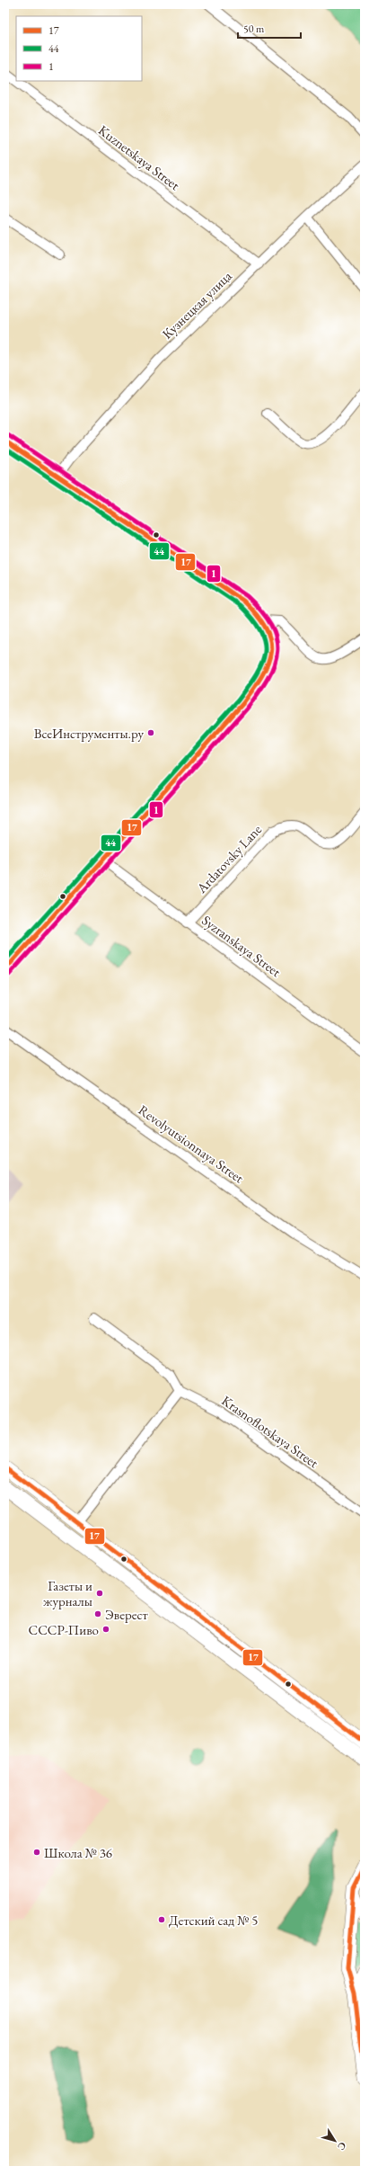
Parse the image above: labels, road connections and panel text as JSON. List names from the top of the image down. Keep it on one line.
{"streets":{"street":["Kuznetskaya Street","Кузнецкая улица","Ardatovsky Lane","Syzranskaya Street","Revolyutsionnaya Street","Krasnoflotskaya Street"]},"crossings":[["Kuznetskaya Street","Кузнецкая улица"],["Ardatovsky Lane","Syzranskaya Street"]],"places":["ВсеИнструменты.ру","Газеты и журналы","Эверест","СССР-Пиво","Школа № 36","Детский сад № 5"],"lines":["transit line 1","transit line 17","transit line 44"],"legend":["17","44","1"],"scale_bar":"50 m","north":"bottom right"}
